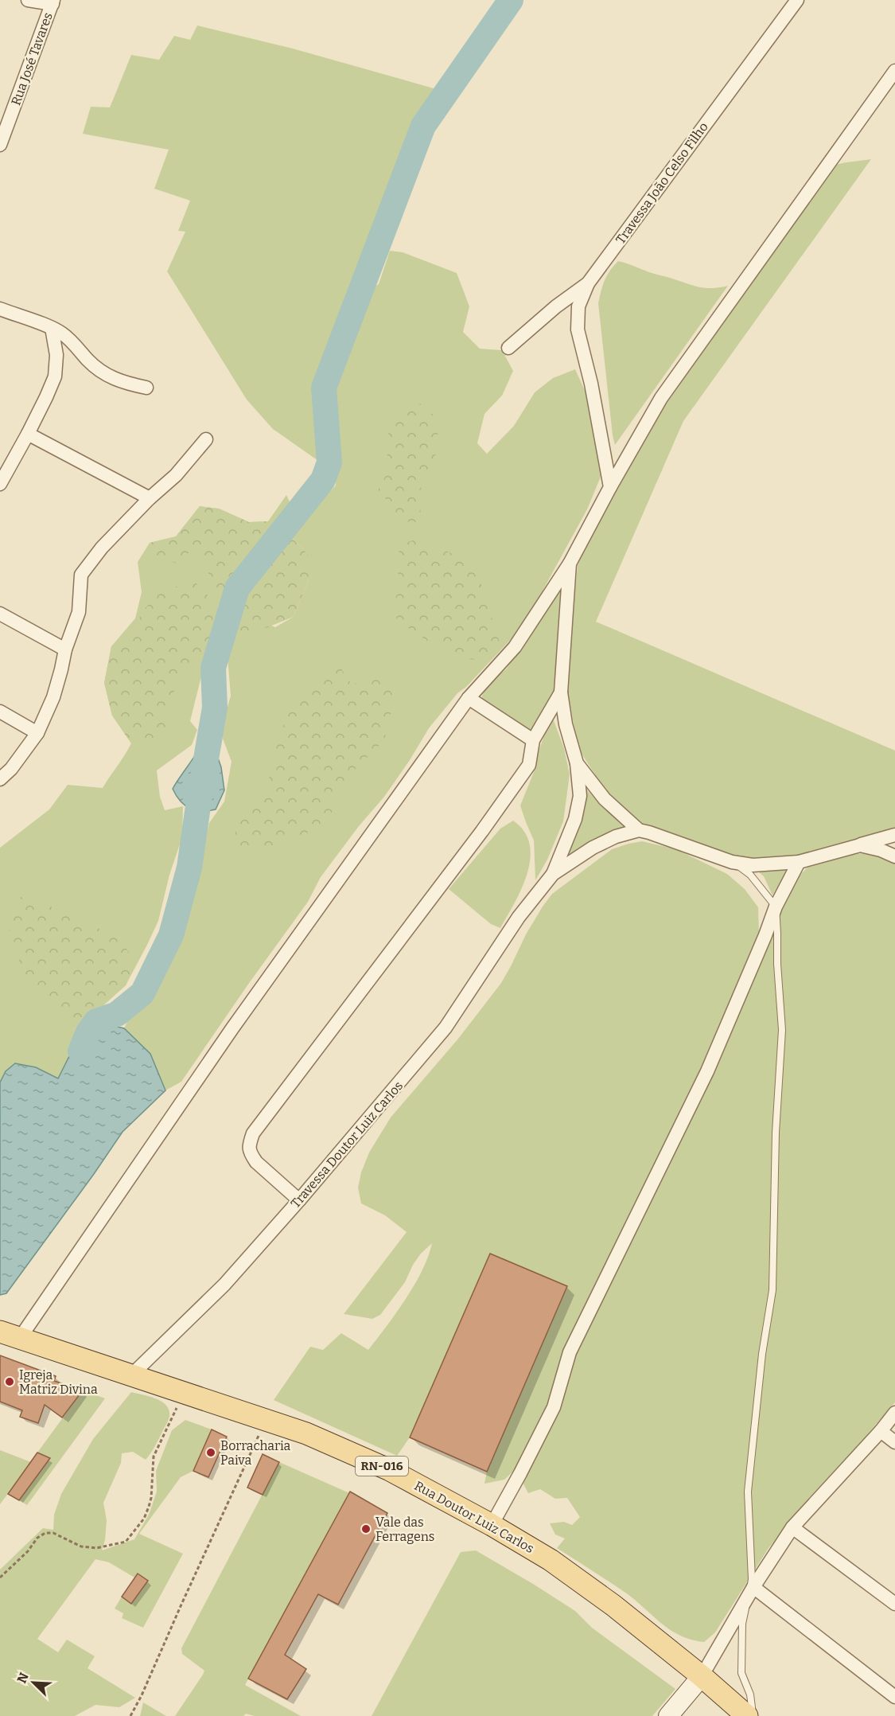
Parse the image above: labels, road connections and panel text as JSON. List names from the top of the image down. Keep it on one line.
{"streets":{"main road":["RN-016","Rua Doutor Luiz Carlos"],"street":["Rua José Tavares","Travessa João Celso Filho","Travessa Doutor Luiz Carlos"]},"crossings":[["Travessa Doutor Luiz Carlos","Rua Doutor Luiz Carlos"]],"places":["Igreja Matriz Divina","Borracharia Paiva","Vale das Ferragens"],"north":"top left"}
